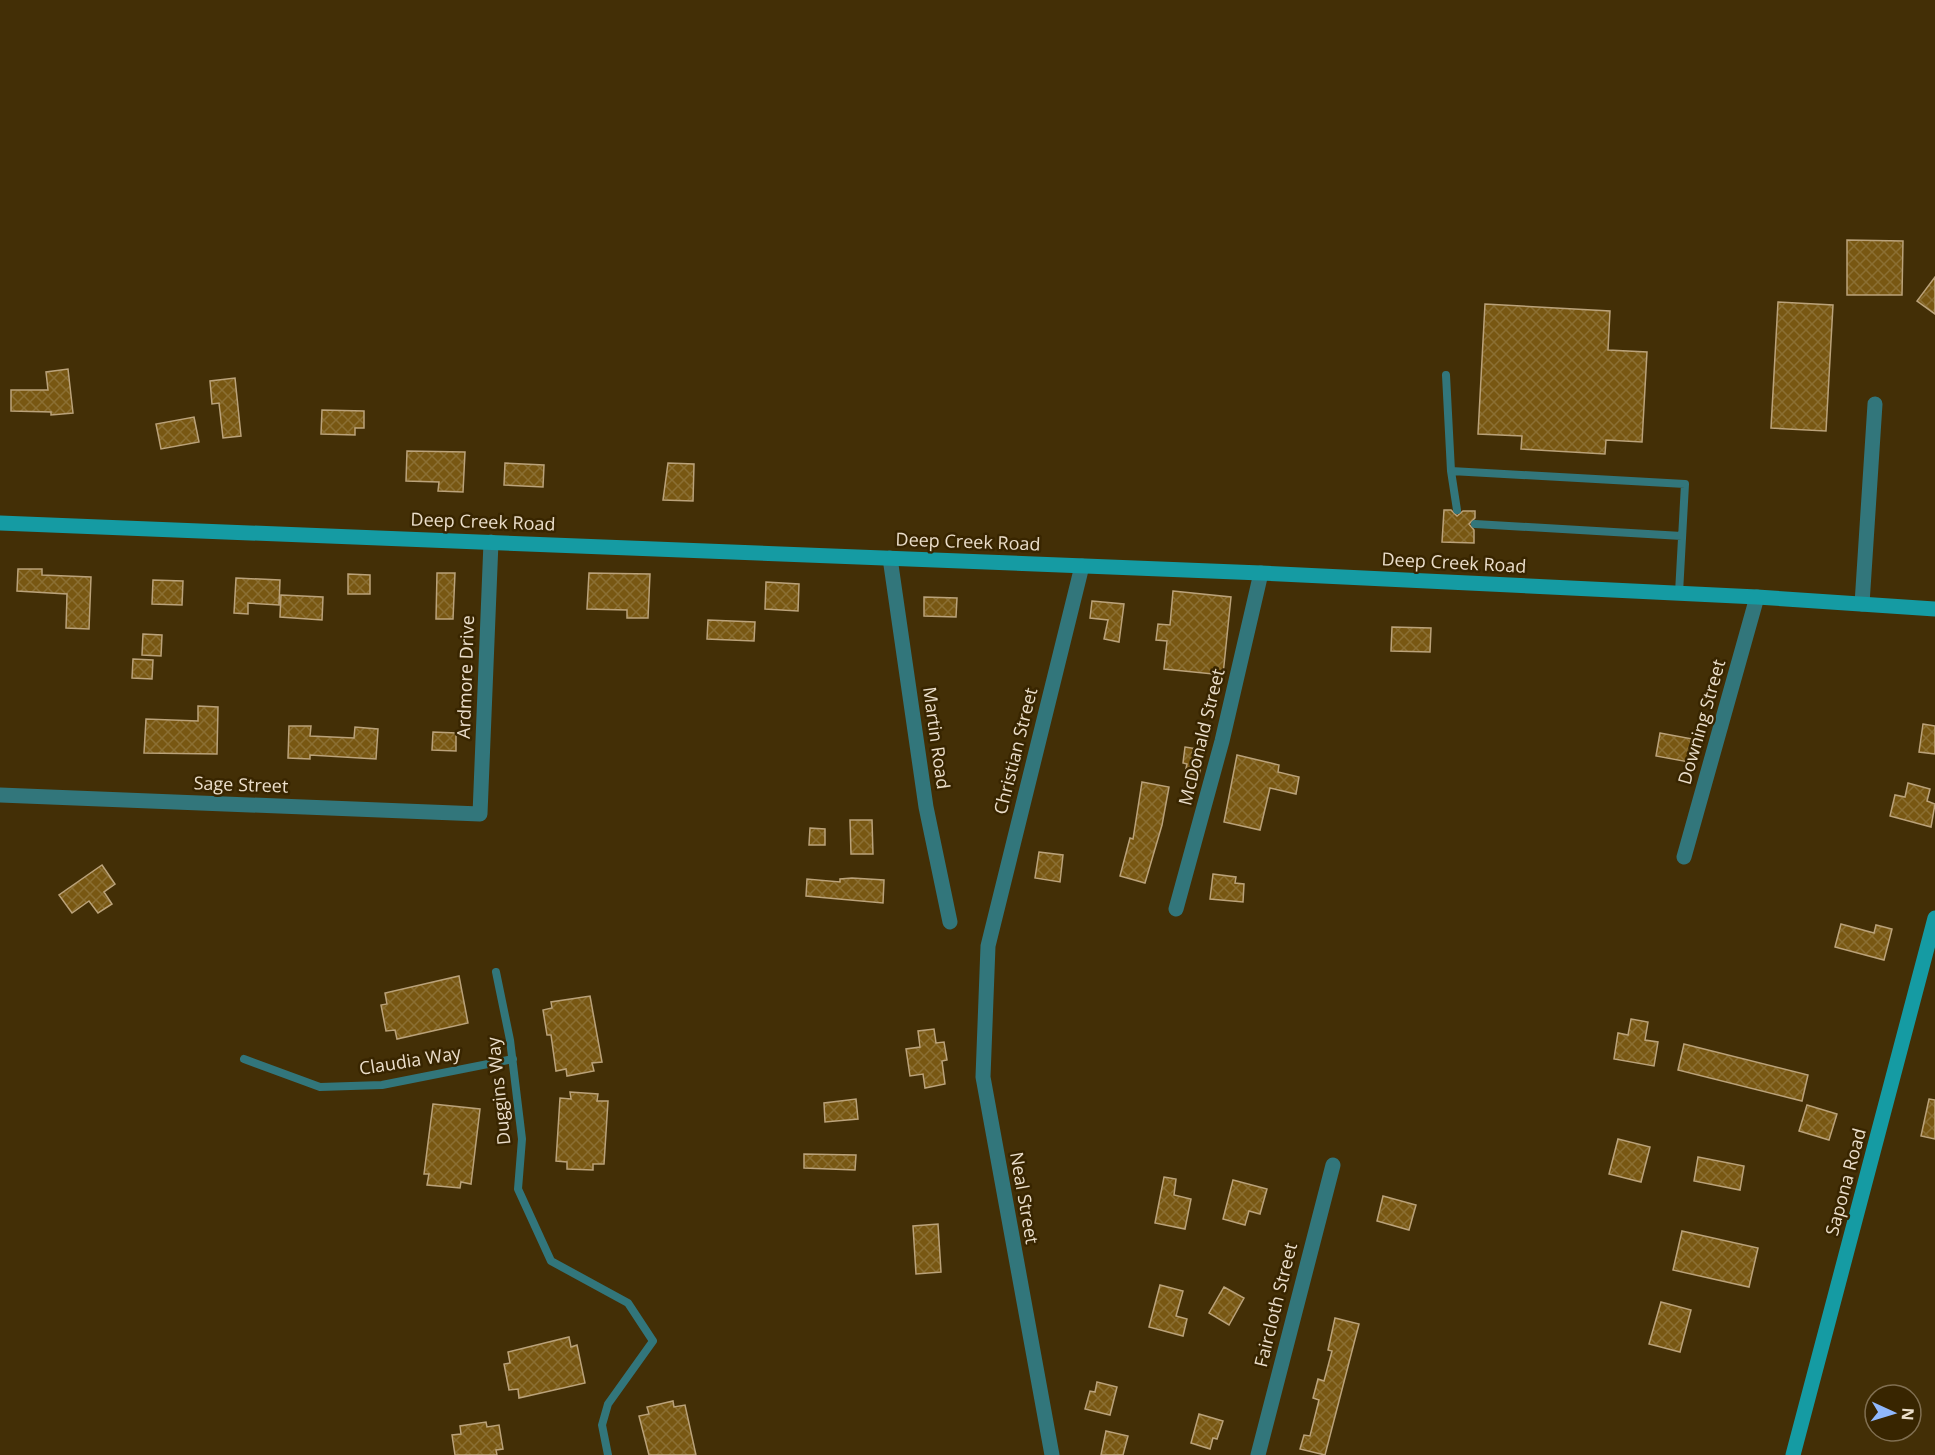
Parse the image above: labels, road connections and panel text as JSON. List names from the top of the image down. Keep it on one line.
{"streets":{"street":["Deep Creek Road","Ardmore Drive","Downing Street","McDonald Street","Martin Road","Christian Street","Sage Street","Sapona Road","Neal Street","Faircloth Street"],"lane":["Claudia Way","Duggins Way"]},"crossings":[["Deep Creek Road","Ardmore Drive"],["Deep Creek Road","Downing Street"],["Deep Creek Road","McDonald Street"],["Deep Creek Road","Martin Road"],["Deep Creek Road","Christian Street"],["Ardmore Drive","Sage Street"],["Christian Street","Neal Street"],["Claudia Way","Duggins Way"]],"north":"right"}
